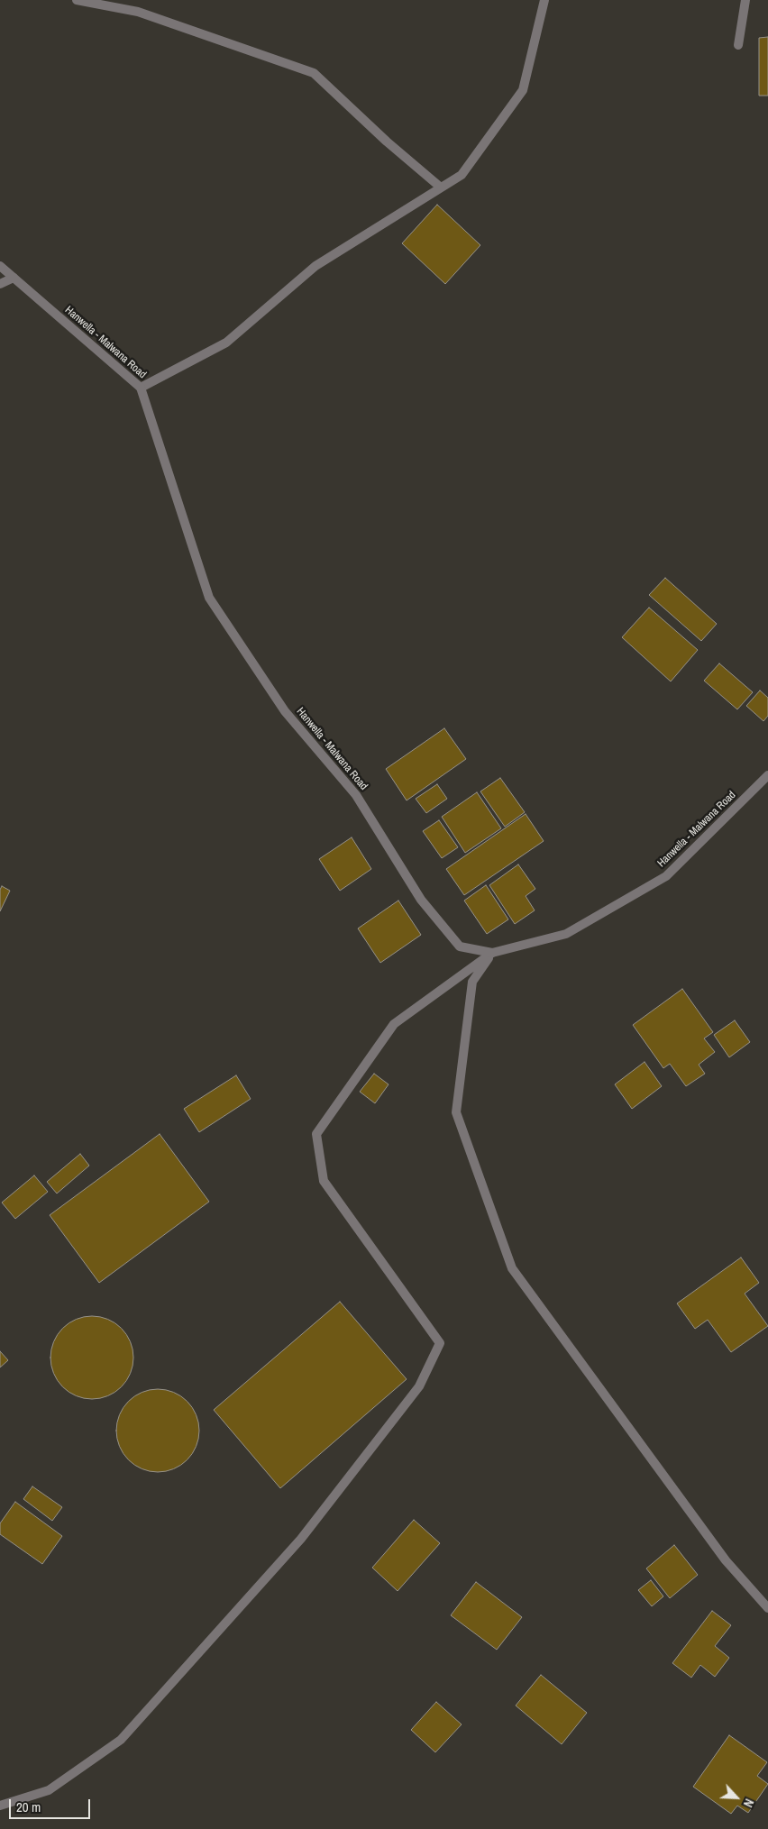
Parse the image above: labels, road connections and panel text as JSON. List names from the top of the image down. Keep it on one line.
{"streets":{"street":["Hanwella - Malwana Road"]},"scale_bar":"20 m","north":"bottom right"}
